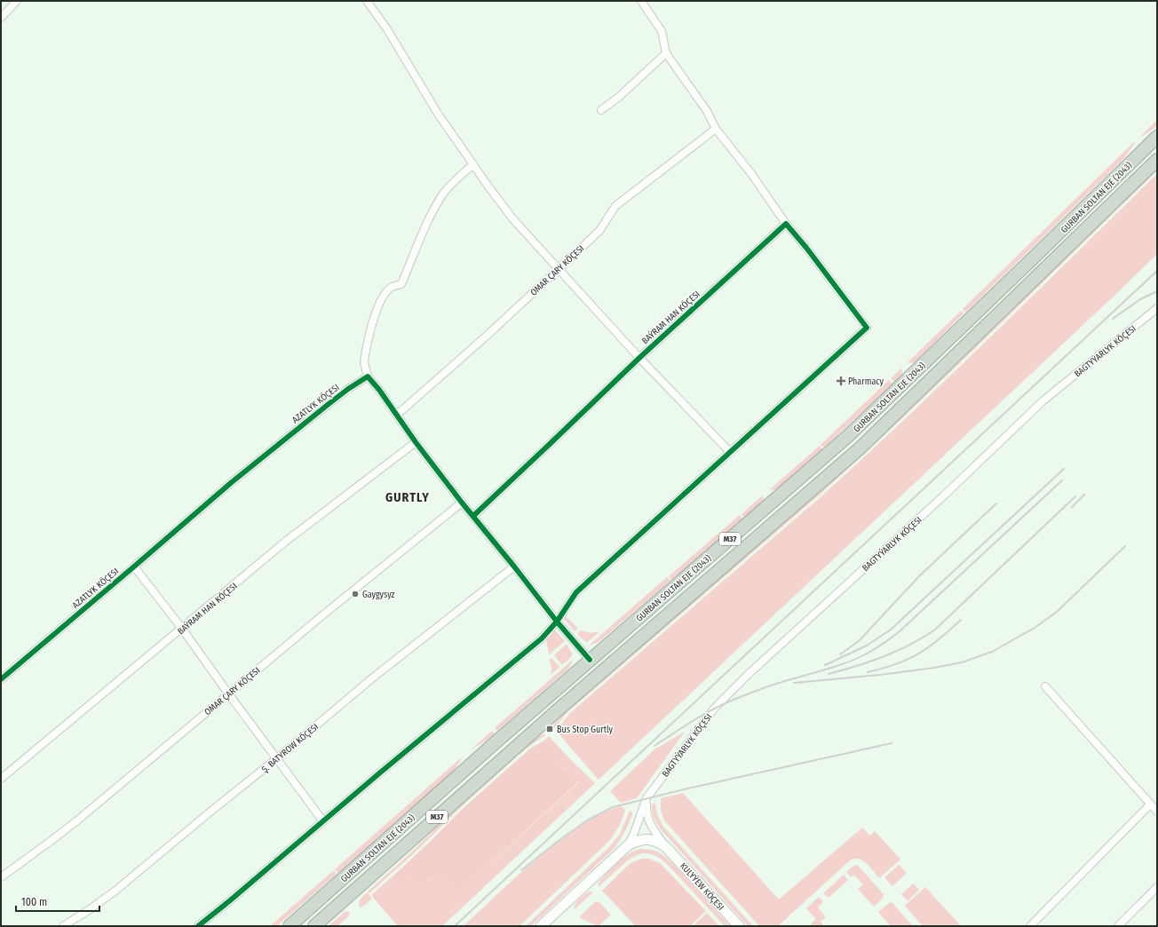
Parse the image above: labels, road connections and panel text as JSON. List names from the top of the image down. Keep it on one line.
{"streets":{"highway":["GURBAN SOLTAN EJE (2043)","M37"],"street":["OMAR ÇARY KÖÇESI","BAÝRAM HAN KÖÇESI","BAGTYÝARLYK KÖÇESI","AZATLYK KÖÇESI","Ş. BATYROW KÖÇESI","KULYÝEW KÖÇESI"]},"districts":["GURTLY"],"places":{"health":["Pharmacy"],"other":["Gaygysyz"],"transit":["Bus Stop Gurtly"]},"scale_bar":"100 m"}
